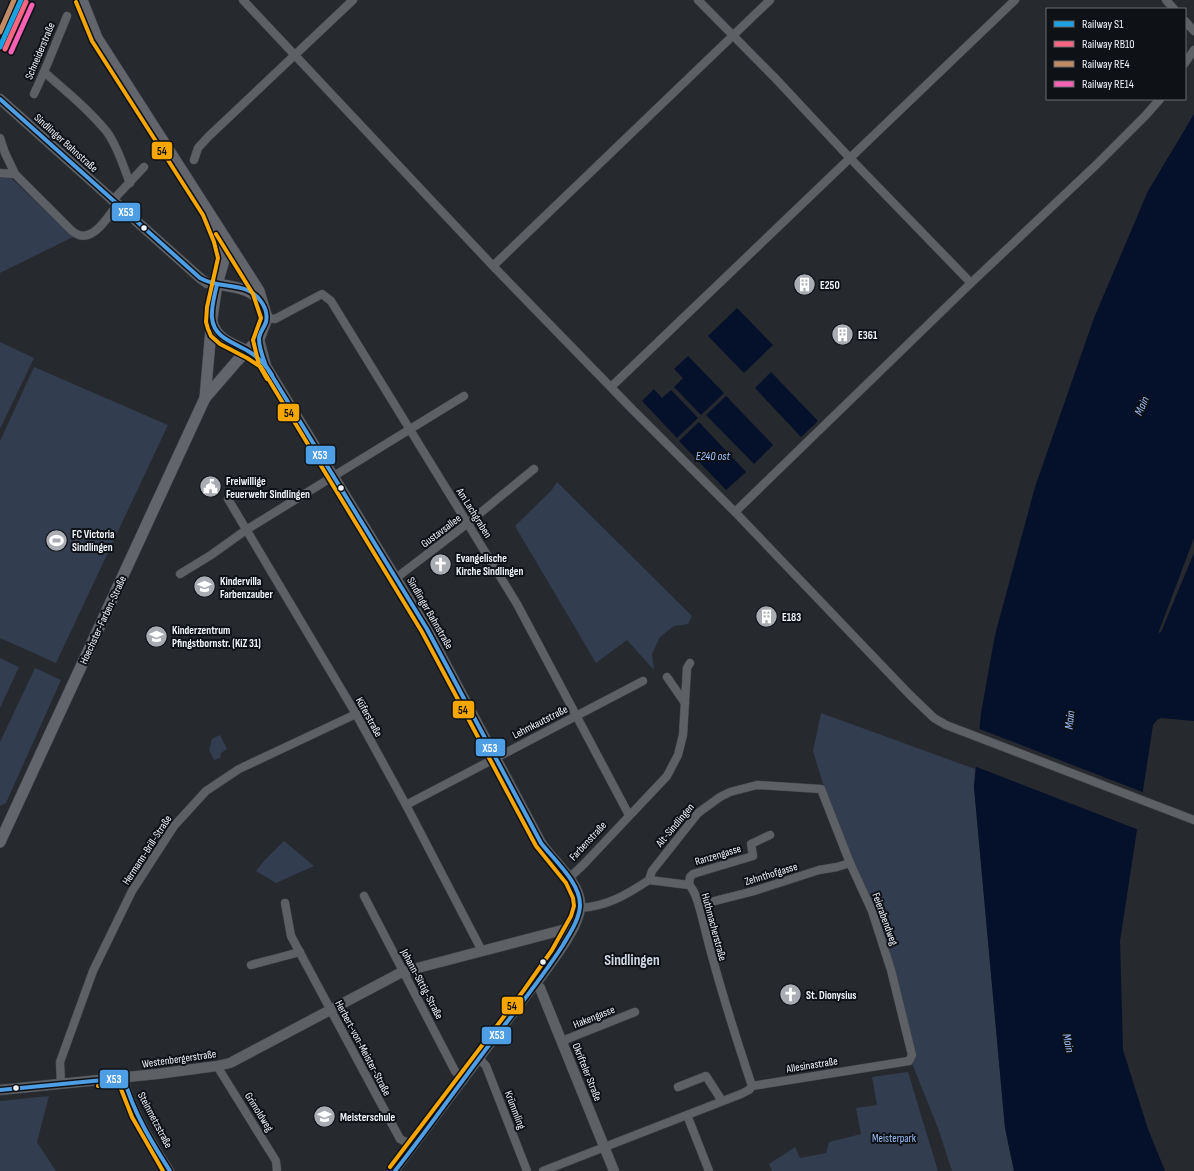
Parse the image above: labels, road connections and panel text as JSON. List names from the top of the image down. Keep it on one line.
{"streets":{"main road":["Hoechster-Farben-Straße"],"street":["Schneiderstraße","Sindlinger Bahnstraße","Am Lachgraben","Gustavsallee","Küferstraße","Lehmkautstraße","Alt-Sindlingen","Farbenstraße","Hermann-Brill-Straße","Ranzengasse","Zehnthofgasse","Feierabendweg","Huthmacherstraße","Johann-Sittig-Straße","Hakengasse","Herbert-von-Meister-Straße","Westenbergerstraße","Allesinastraße","Okrifteler Straße","Krümmling","Grimoldweg","Steinmetzstraße"]},"crossings":[["Sindlinger Bahnstraße","Am Lachgraben"],["Sindlinger Bahnstraße","Gustavsallee"],["Sindlinger Bahnstraße","Hoechster-Farben-Straße"],["Sindlinger Bahnstraße","Lehmkautstraße"],["Sindlinger Bahnstraße","Farbenstraße"],["Am Lachgraben","Gustavsallee"],["Am Lachgraben","Hoechster-Farben-Straße"],["Am Lachgraben","Lehmkautstraße"],["Am Lachgraben","Farbenstraße"],["Küferstraße","Lehmkautstraße"],["Küferstraße","Hermann-Brill-Straße"],["Küferstraße","Westenbergerstraße"],["Alt-Sindlingen","Feierabendweg"],["Alt-Sindlingen","Huthmacherstraße"],["Hermann-Brill-Straße","Westenbergerstraße"],["Ranzengasse","Huthmacherstraße"],["Zehnthofgasse","Feierabendweg"],["Zehnthofgasse","Huthmacherstraße"],["Feierabendweg","Allesinastraße"],["Huthmacherstraße","Allesinastraße"],["Johann-Sittig-Straße","Westenbergerstraße"],["Hakengasse","Okrifteler Straße"],["Herbert-von-Meister-Straße","Westenbergerstraße"],["Westenbergerstraße","Grimoldweg"],["Westenbergerstraße","Steinmetzstraße"],["Allesinastraße","Okrifteler Straße"]],"districts":["Sindlingen"],"water":["Main","E240 ost"],"parks":["Meisterpark"],"places":{"building":["E250","E361","E183"],"public building":["Freiwillige Feuerwehr Sindlingen"],"sports":["FC Victoria Sindlingen"],"church":["Evangelische Kirche Sindlingen","St. Dionysius"],"school or university":["Kindervilla Farbenzauber","Kinderzentrum Pfingstbornstr. (KiZ 31)","Meisterschule"]},"lines":["rail line S1","rail line RE4","rail line RB10","transit line 54","rail line RE14","transit line X53"],"legend":["Railway S1","Railway RB10","Railway RE4","Railway RE14"]}
